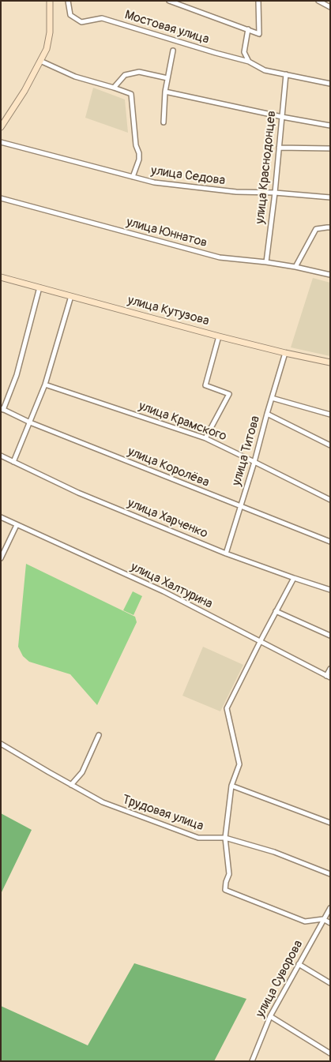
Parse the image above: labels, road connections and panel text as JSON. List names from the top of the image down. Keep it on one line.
{"streets":{"main road":["улица Кутузова"],"street":["Мостовая улица","улица Краснодонцев","улица Седова","улица Юннатов","улица Крамского","улица Титова","улица Королёва","улица Харченко","улица Халтурина","Трудовая улица","улица Суворова"]},"crossings":[["Мостовая улица","улица Краснодонцев"],["улица Краснодонцев","улица Седова"],["улица Краснодонцев","улица Юннатов"],["улица Кутузова","улица Титова"],["улица Крамского","улица Титова"],["улица Титова","улица Королёва"],["улица Титова","улица Харченко"]]}
